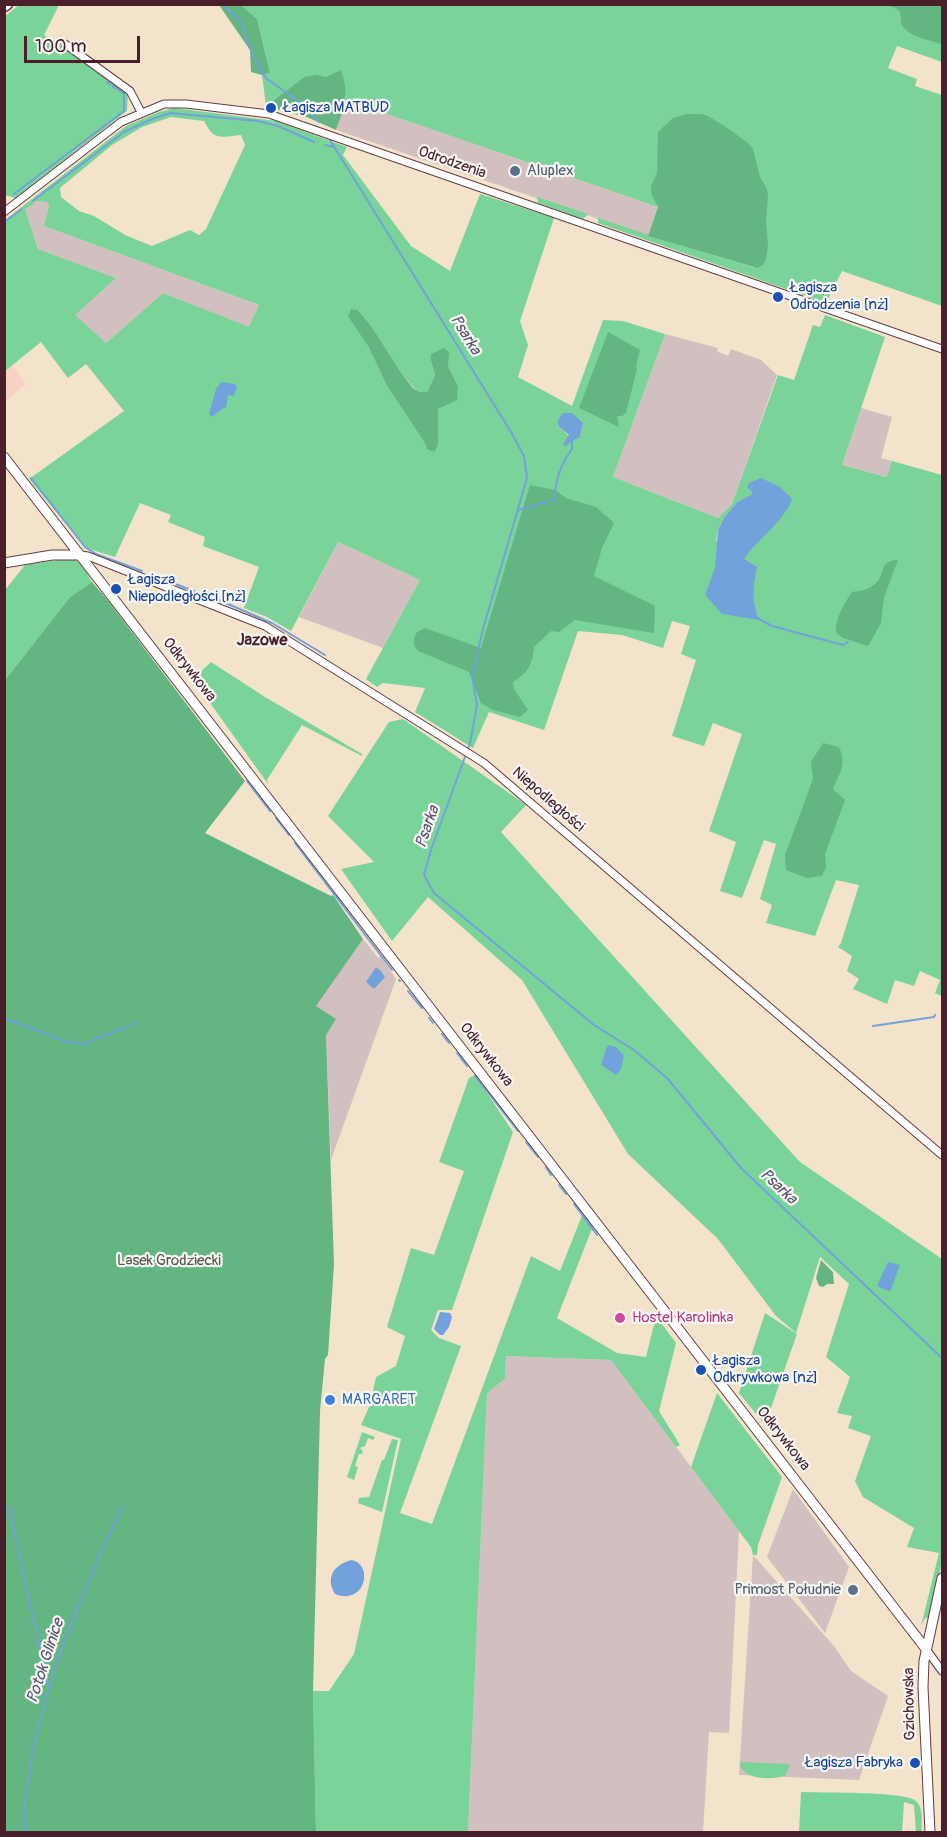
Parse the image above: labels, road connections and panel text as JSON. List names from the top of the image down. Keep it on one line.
{"streets":{"street":["Odrodzenia","Odkrywkowa","Niepodległości","Gzichowska"]},"crossings":[["Odkrywkowa","Niepodległości"],["Odkrywkowa","Gzichowska"]],"districts":["Jazowe"],"water":["Psarka","Potok Glinice"],"parks":["Lasek Grodziecki"],"places":["Łagisza MATBUD","Aluplex","Łagisza Odrodzenia [nż]","Łagisza Niepodległości [nż]","Hostel Karolinka","Łagisza Odkrywkowa [nż]","MARGARET","Primost Południe","Łagisza Fabryka"],"scale_bar":"100 m"}
